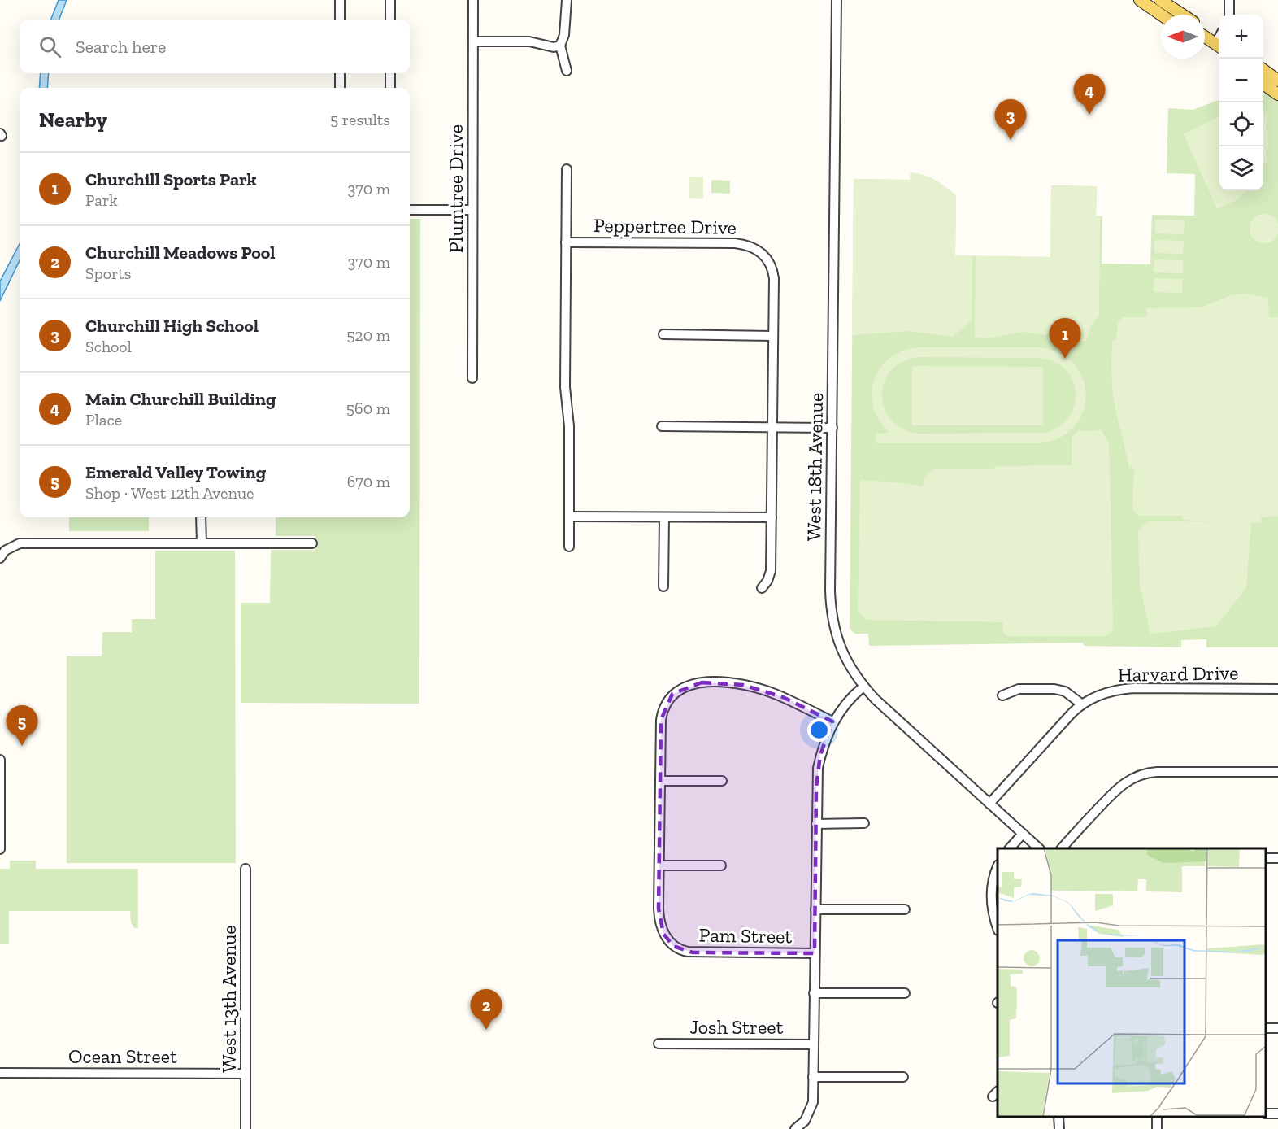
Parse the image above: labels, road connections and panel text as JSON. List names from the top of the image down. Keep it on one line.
{"streets":{"street":["Plumtree Drive","Peppertree Drive","West 18th Avenue","Harvard Drive","Pam Street","West 13th Avenue","Josh Street","Ocean Street"]},"crossings":[["West 18th Avenue","Harvard Drive"],["West 13th Avenue","Ocean Street"]],"north":"left","page":{"map_buttons":["+","−"],"search":"Search here","pins":["4","3","1","5","2"],"heading":["Nearby","5 results"],"list":[{"mark":"1","name":"Churchill Sports Park","note":"Park","value":"370 m"},{"mark":"2","name":"Churchill Meadows Pool","note":"Sports","value":"370 m"},{"mark":"3","name":"Churchill High School","note":"School","value":"520 m"},{"mark":"4","name":"Main Churchill Building","note":"Place","value":"560 m"},{"mark":"5","name":"Emerald Valley Towing","note":"Shop · West 12th Avenue","value":"670 m"}]}}
